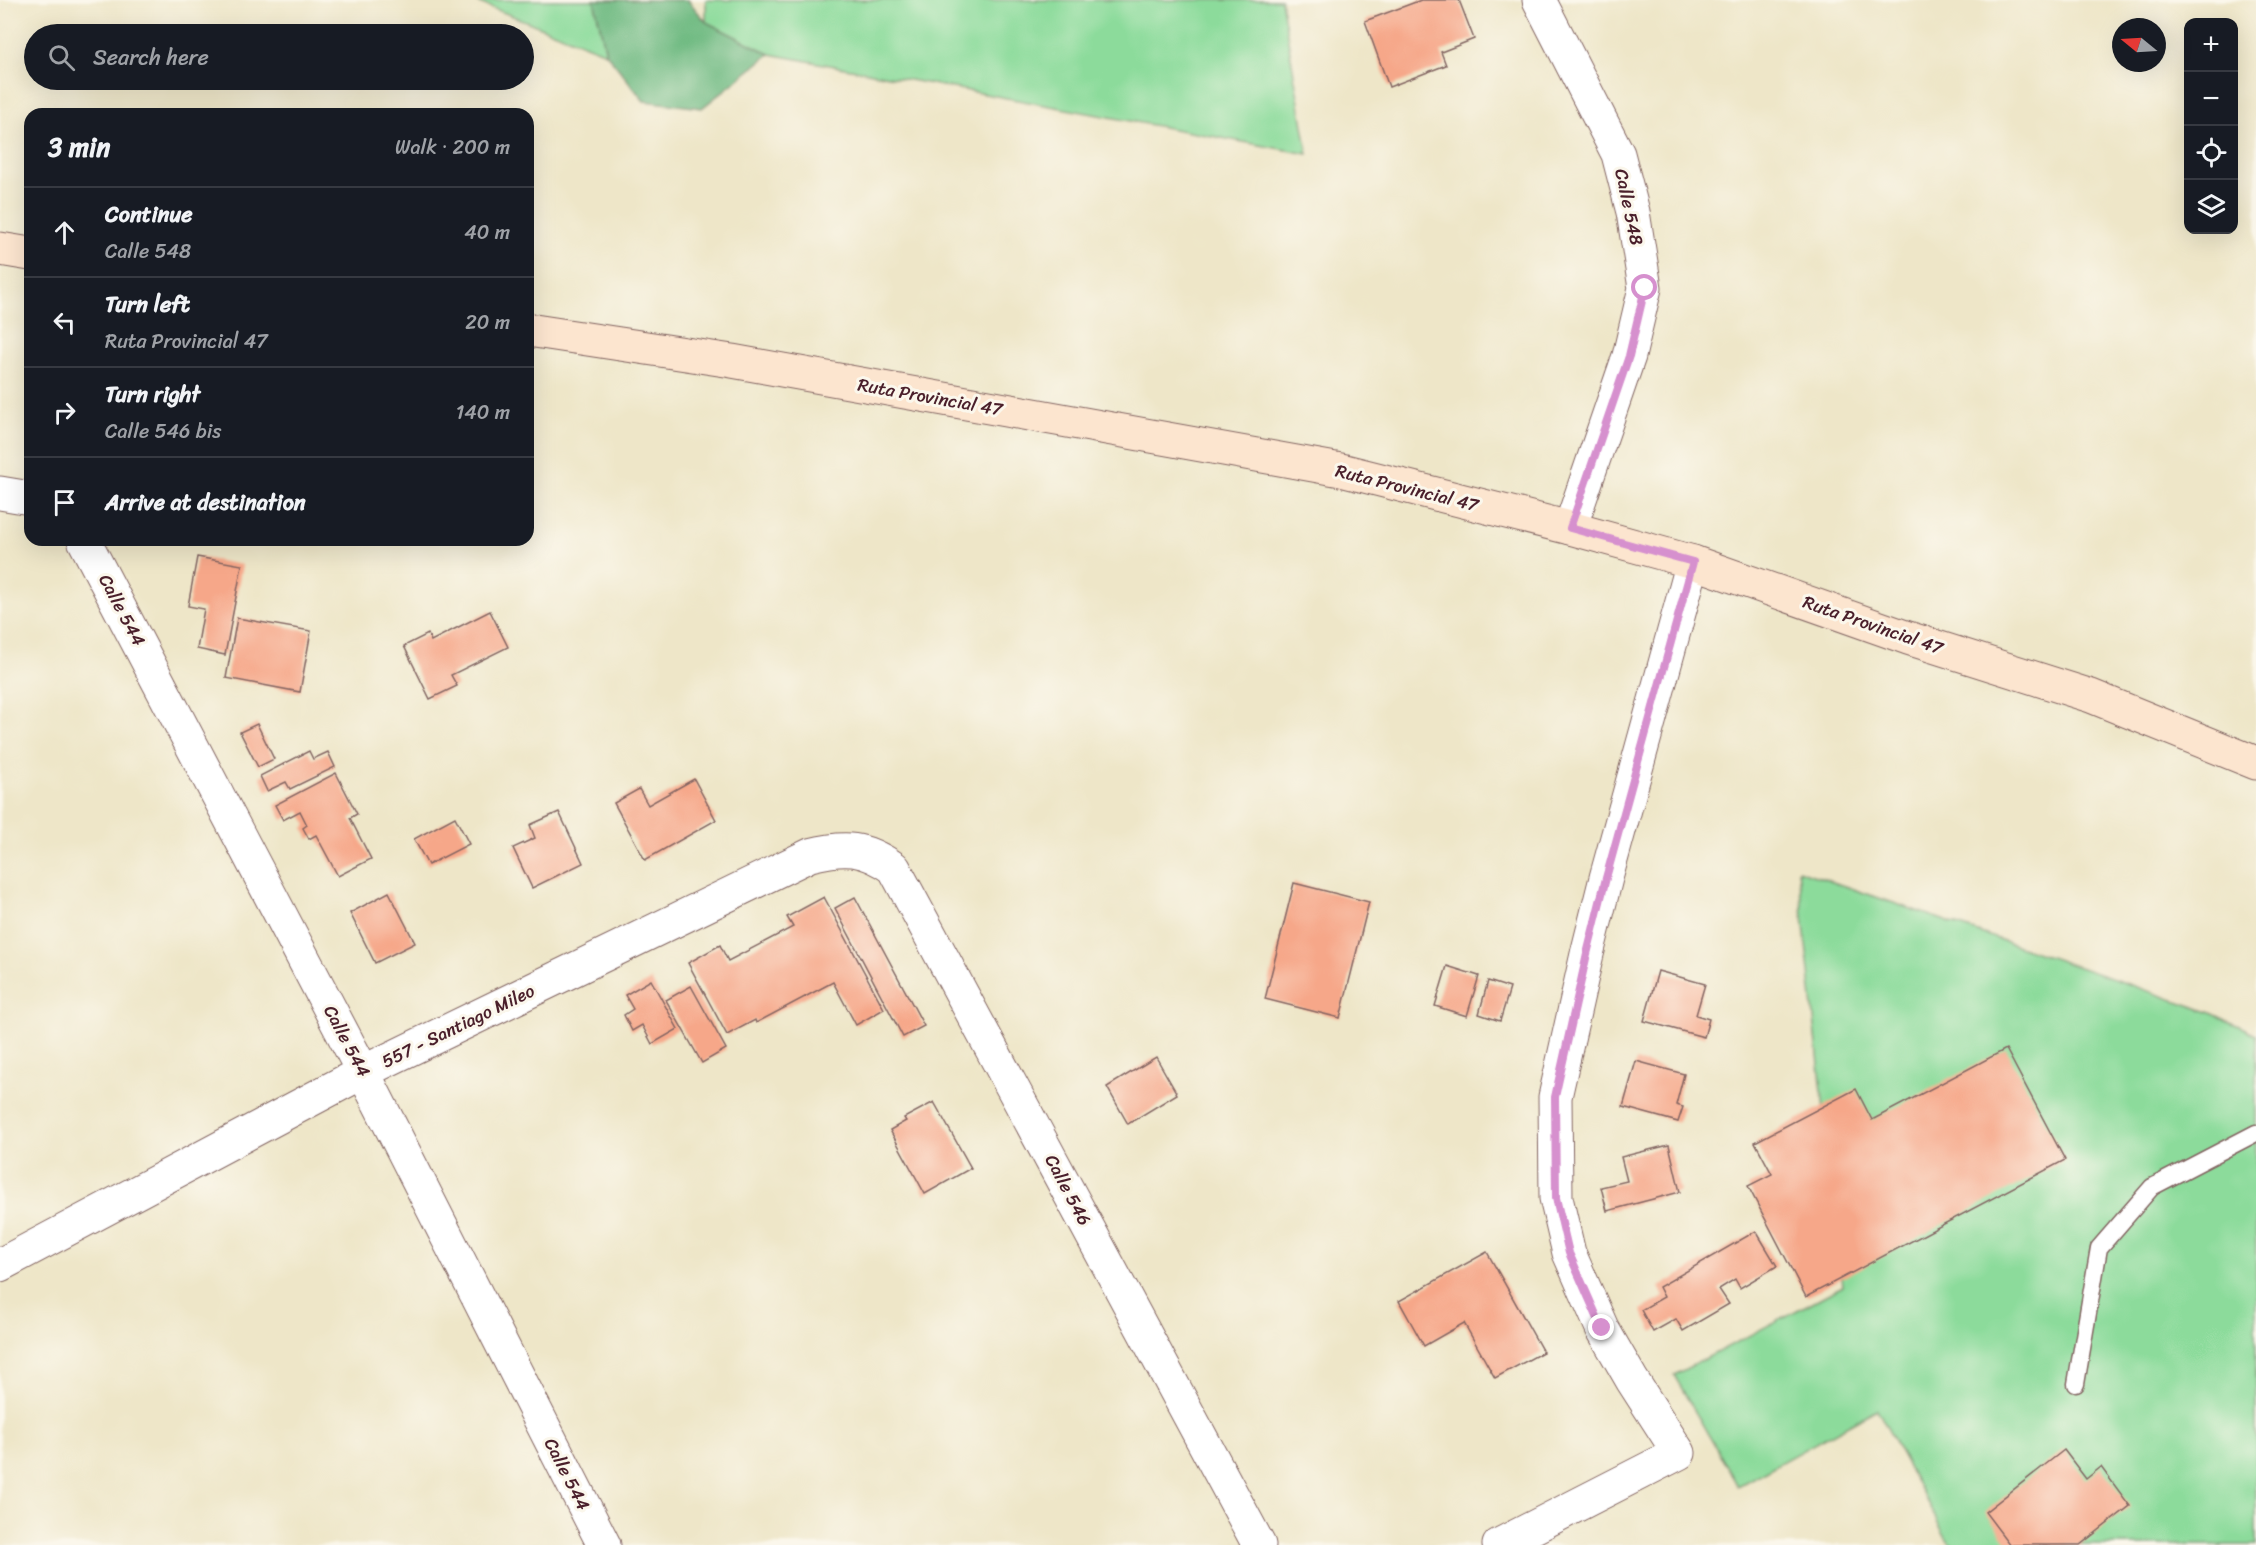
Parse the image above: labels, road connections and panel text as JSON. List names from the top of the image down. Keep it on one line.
{"streets":{"main road":["Ruta Provincial 47"],"street":["Calle 548","Calle 544","557 - Santiago Mileo","Calle 546"]},"crossings":[["Calle 548","Ruta Provincial 47"],["Calle 544","557 - Santiago Mileo"],["557 - Santiago Mileo","Calle 546"]],"north":"left","page":{"map_buttons":["+","−"],"search":"Search here","heading":["3 min","Walk · 200 m"],"list":[["Continue","Calle 548","40 m"],["Turn left","Ruta Provincial 47","20 m"],["Turn right","Calle 546 bis","140 m"],"Arrive at destination"]}}
